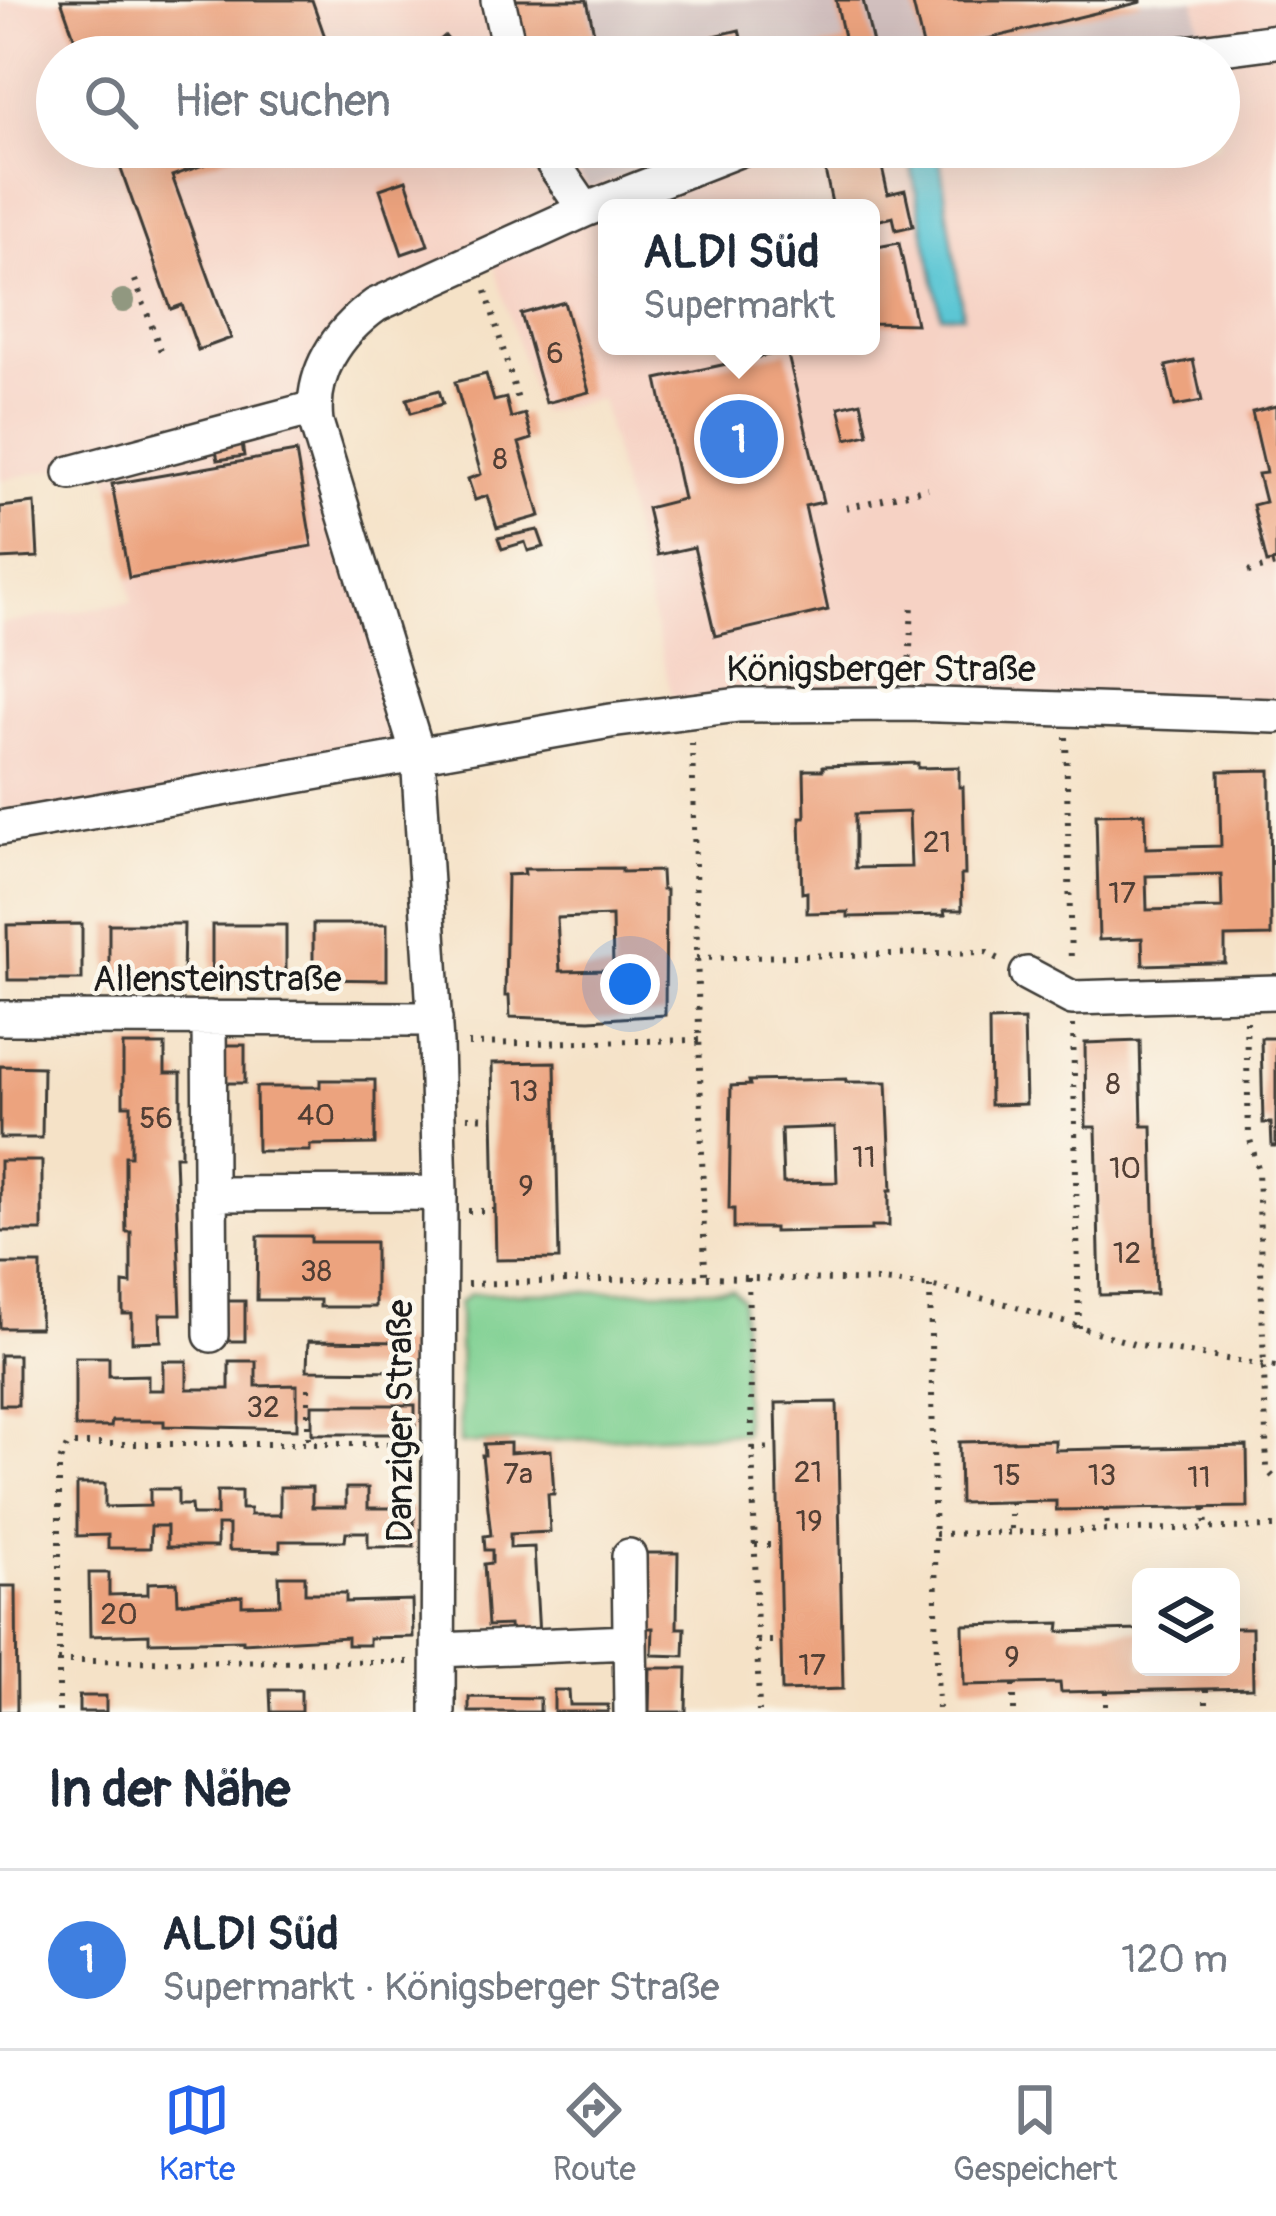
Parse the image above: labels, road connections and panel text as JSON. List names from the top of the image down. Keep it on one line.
{"streets":{"street":["Königsberger Straße","Allensteinstraße","Danziger Straße"]},"crossings":[["Königsberger Straße","Danziger Straße"],["Allensteinstraße","Danziger Straße"]],"house_numbers":["6","8","21","17","8","13","40","56","11","10","9","12","38","32","21","7a","15","13","11","19","20","9","17"],"page":{"search":"Hier suchen","popup":["ALDI Süd","Supermarkt"],"pins":"1","heading":"In der Nähe","list":[{"mark":"1","name":"ALDI Süd","note":"Supermarkt · Königsberger Straße","value":"120 m"}],"nav":["Karte","Route","Gespeichert"]}}
